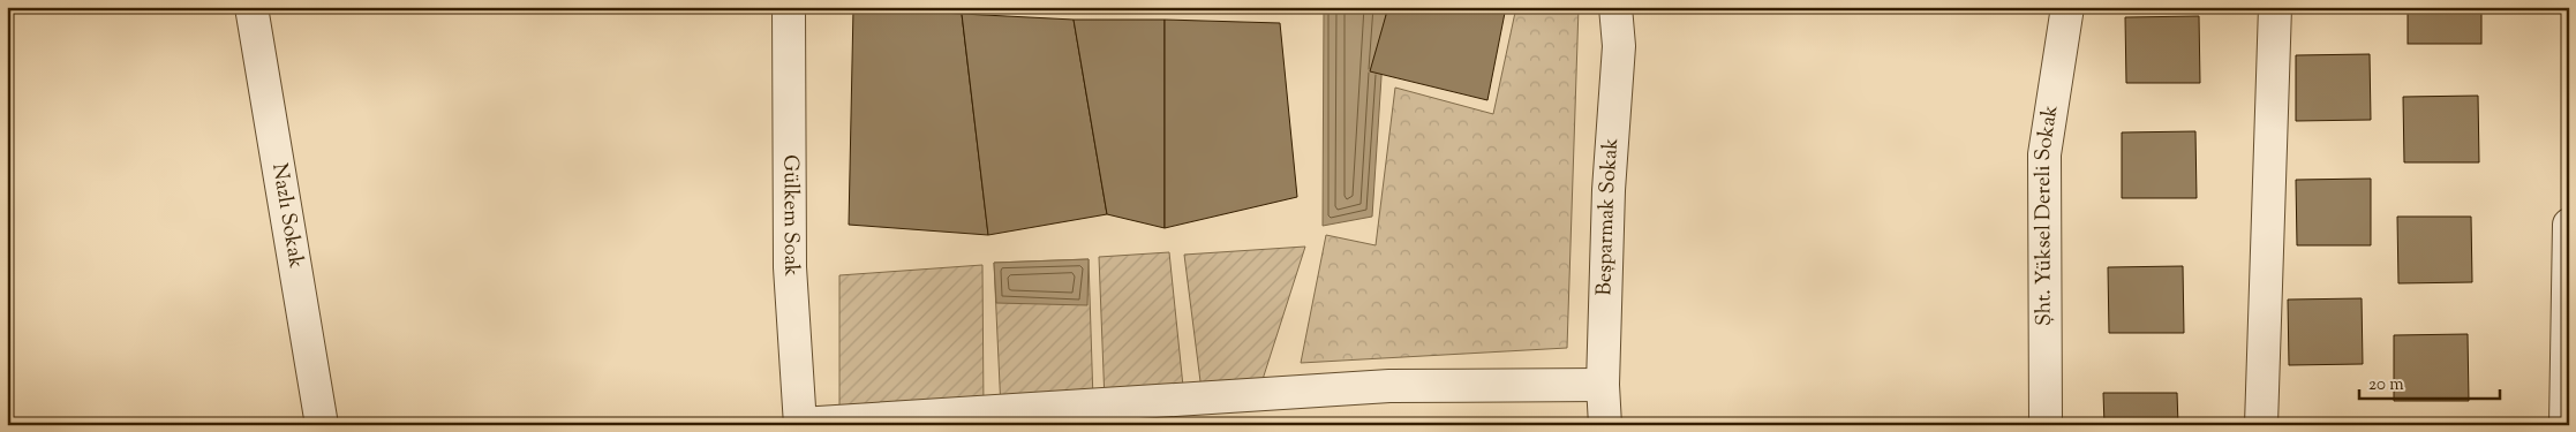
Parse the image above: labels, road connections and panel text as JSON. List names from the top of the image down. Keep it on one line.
{"streets":{"street":["Beşparmak Sokak","Şht. Yüksel Dereli Sokak","Nazlı Sokak","Gülkem Soak"]},"scale_bar":"20 m"}
